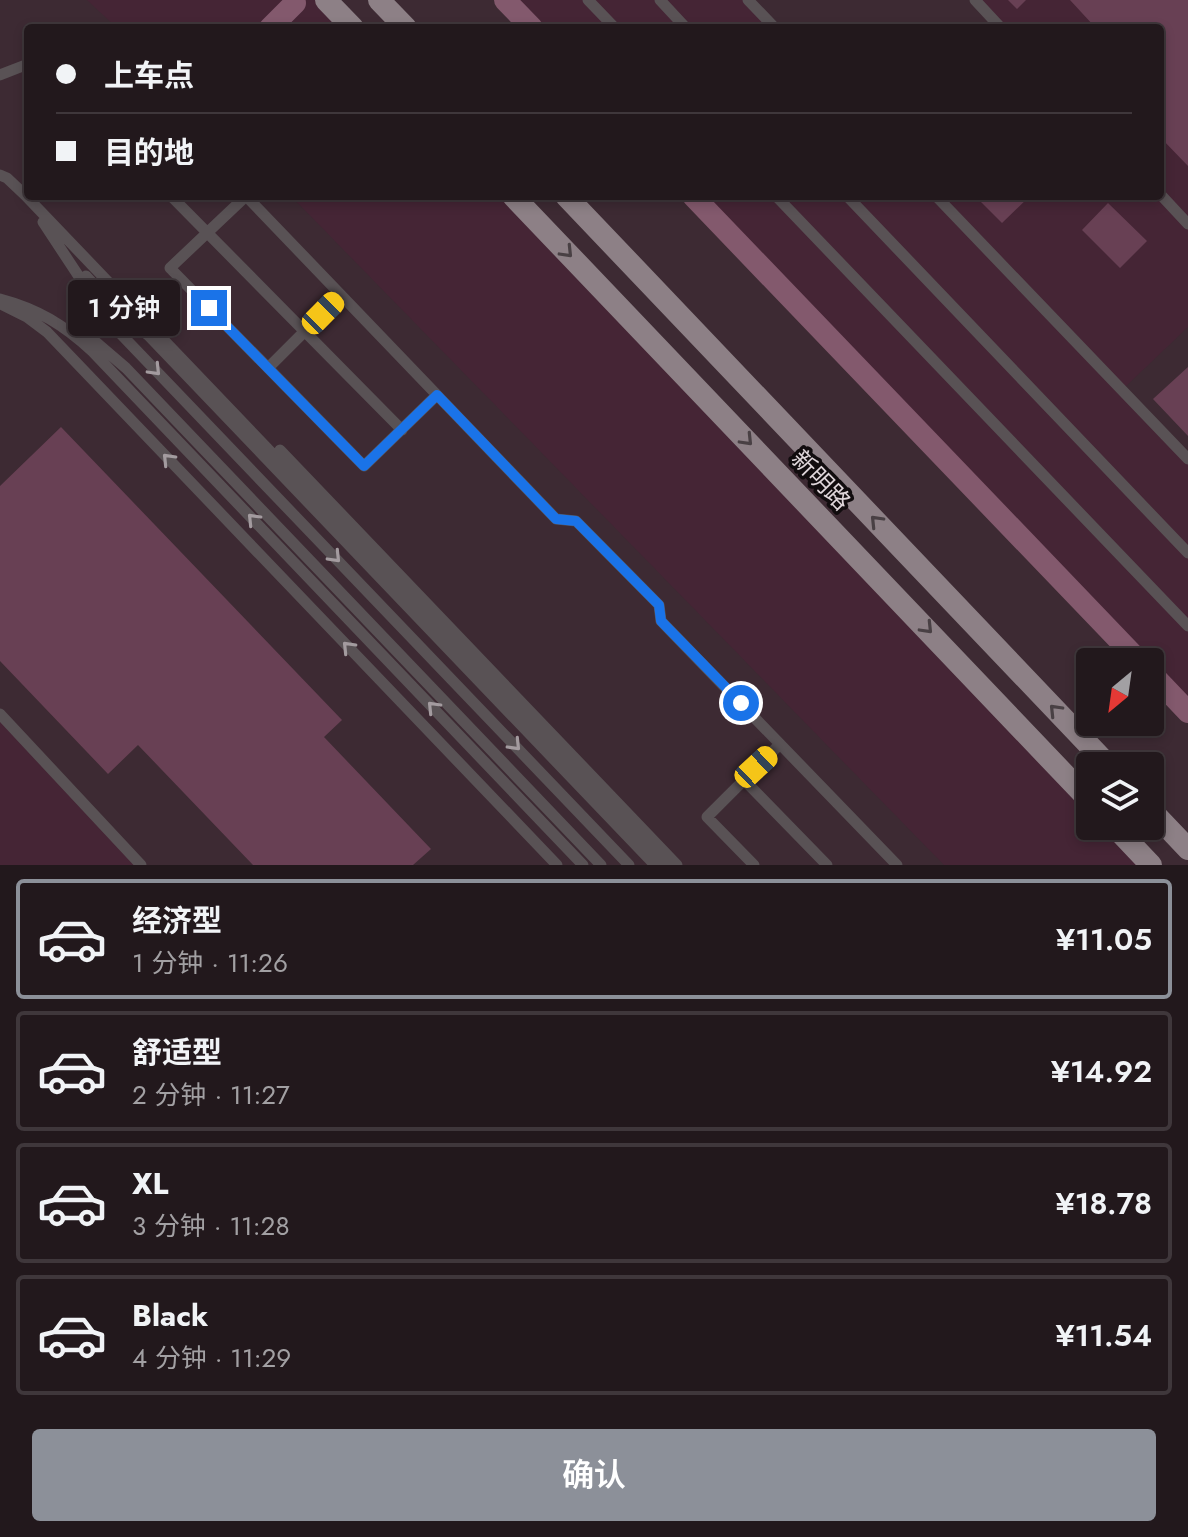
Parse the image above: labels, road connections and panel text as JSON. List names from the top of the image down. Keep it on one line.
{"streets":{"main road":["新明路"]},"north":"bottom left","page":{"banner":["上车点","目的地"],"bubble":"1 分钟","list":[{"name":"经济型","note":"1 分钟 · 11:26","value":"¥11.05"},{"name":"舒适型","note":"2 分钟 · 11:27","value":"¥14.92"},{"name":"XL","note":"3 分钟 · 11:28","value":"¥18.78"},{"name":"Black","note":"4 分钟 · 11:29","value":"¥11.54"}],"buttons":"确认"}}
